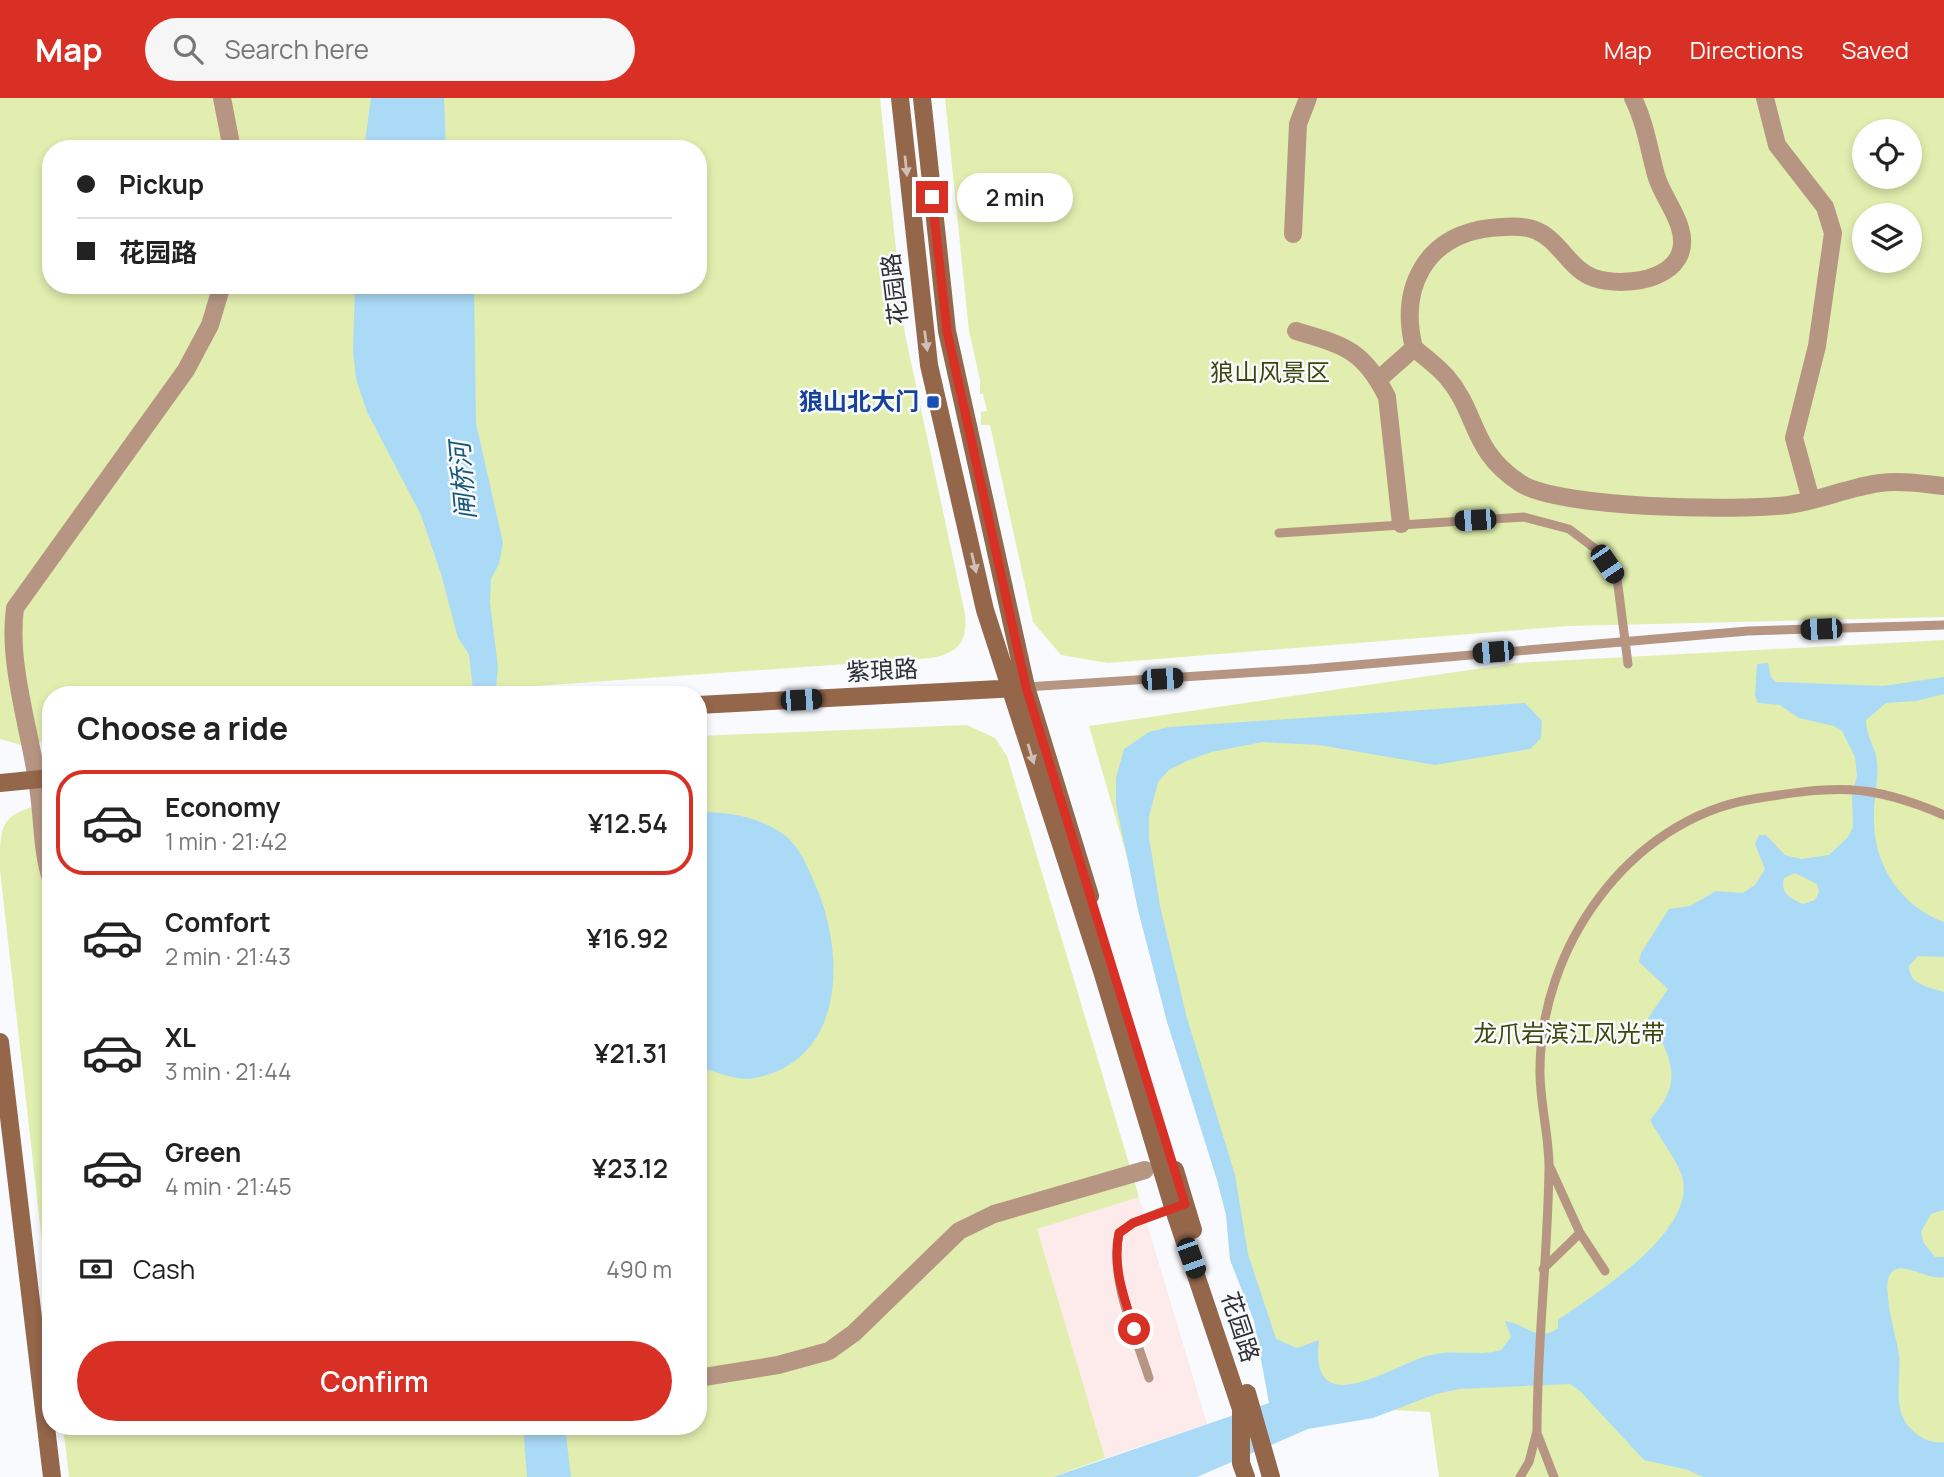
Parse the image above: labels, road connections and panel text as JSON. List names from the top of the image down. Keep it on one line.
{"streets":{"main road":["花园路","紫琅路"]},"crossings":[["花园路","紫琅路"]],"water":["闸桥河"],"parks":["狼山风景区","龙爪岩滨江风光带"],"places":{"transit":["狼山北大门"]},"page":{"header":"Map","search":"Search here","nav":["Map","Directions","Saved"],"banner":["Pickup","花园路"],"bubble":"2 min","heading":"Choose a ride","list":[{"name":"Economy","note":"1 min · 21:42","value":"¥12.54"},{"name":"Comfort","note":"2 min · 21:43","value":"¥16.92"},{"name":"XL","note":"3 min · 21:44","value":"¥21.31"},{"name":"Green","note":"4 min · 21:45","value":"¥23.12"}],"pay":["Cash","490 m"],"buttons":"Confirm"}}
